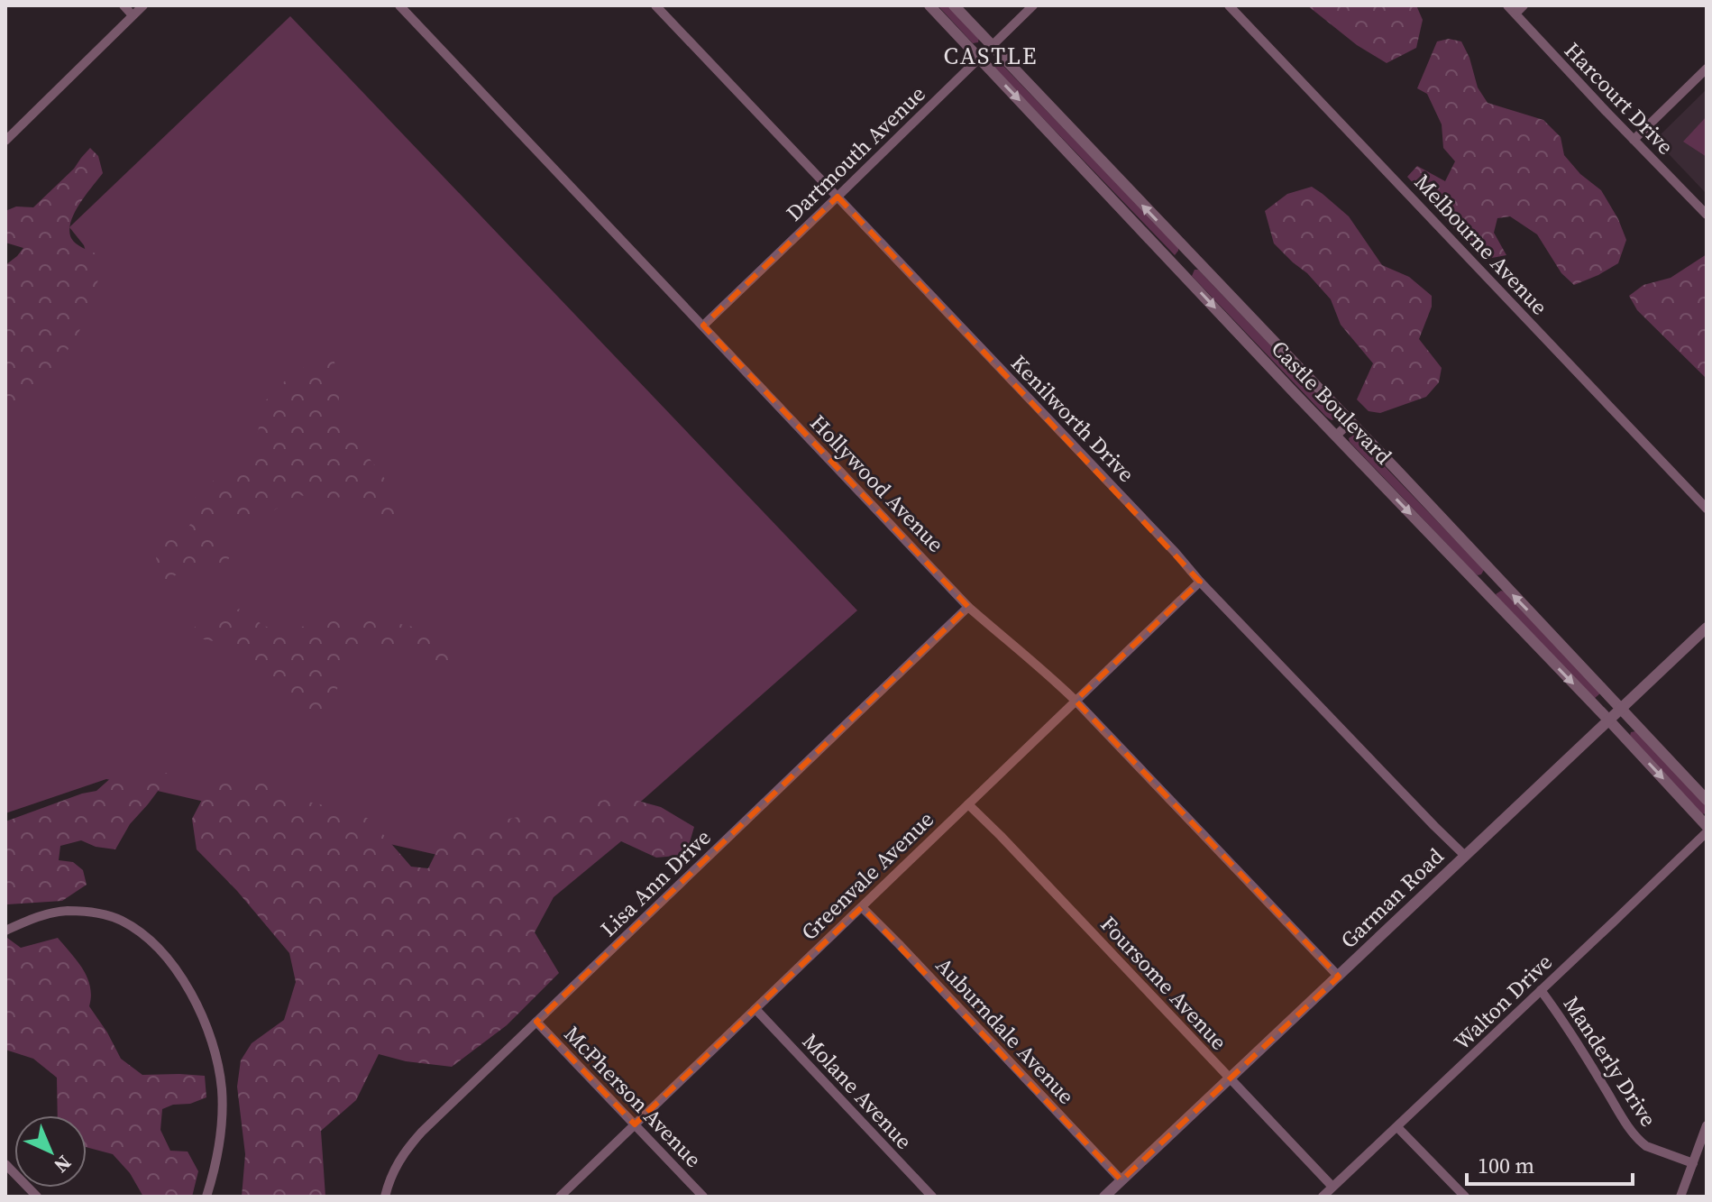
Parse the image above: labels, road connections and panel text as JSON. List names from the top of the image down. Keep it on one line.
{"streets":{"street":["Harcourt Drive","Dartmouth Avenue","Melbourne Avenue","Castle Boulevard","Kenilworth Drive","Hollywood Avenue","Greenvale Avenue","Lisa Ann Drive","Garman Road","Foursome Avenue","Walton Drive","Auburndale Avenue","Manderly Drive","Molane Avenue","McPherson Avenue"]},"crossings":[["Dartmouth Avenue","Castle Boulevard"],["Dartmouth Avenue","Kenilworth Drive"],["Dartmouth Avenue","Hollywood Avenue"],["Castle Boulevard","Garman Road"],["Kenilworth Drive","Greenvale Avenue"],["Kenilworth Drive","Garman Road"],["Hollywood Avenue","Greenvale Avenue"],["Hollywood Avenue","Lisa Ann Drive"],["Hollywood Avenue","Garman Road"],["Greenvale Avenue","Foursome Avenue"],["Greenvale Avenue","Auburndale Avenue"],["Greenvale Avenue","Molane Avenue"],["Greenvale Avenue","McPherson Avenue"],["Lisa Ann Drive","McPherson Avenue"],["Garman Road","Foursome Avenue"],["Garman Road","Auburndale Avenue"],["Foursome Avenue","Walton Drive"],["Walton Drive","Manderly Drive"]],"districts":["CASTLE"],"scale_bar":"100 m","north":"bottom right"}
